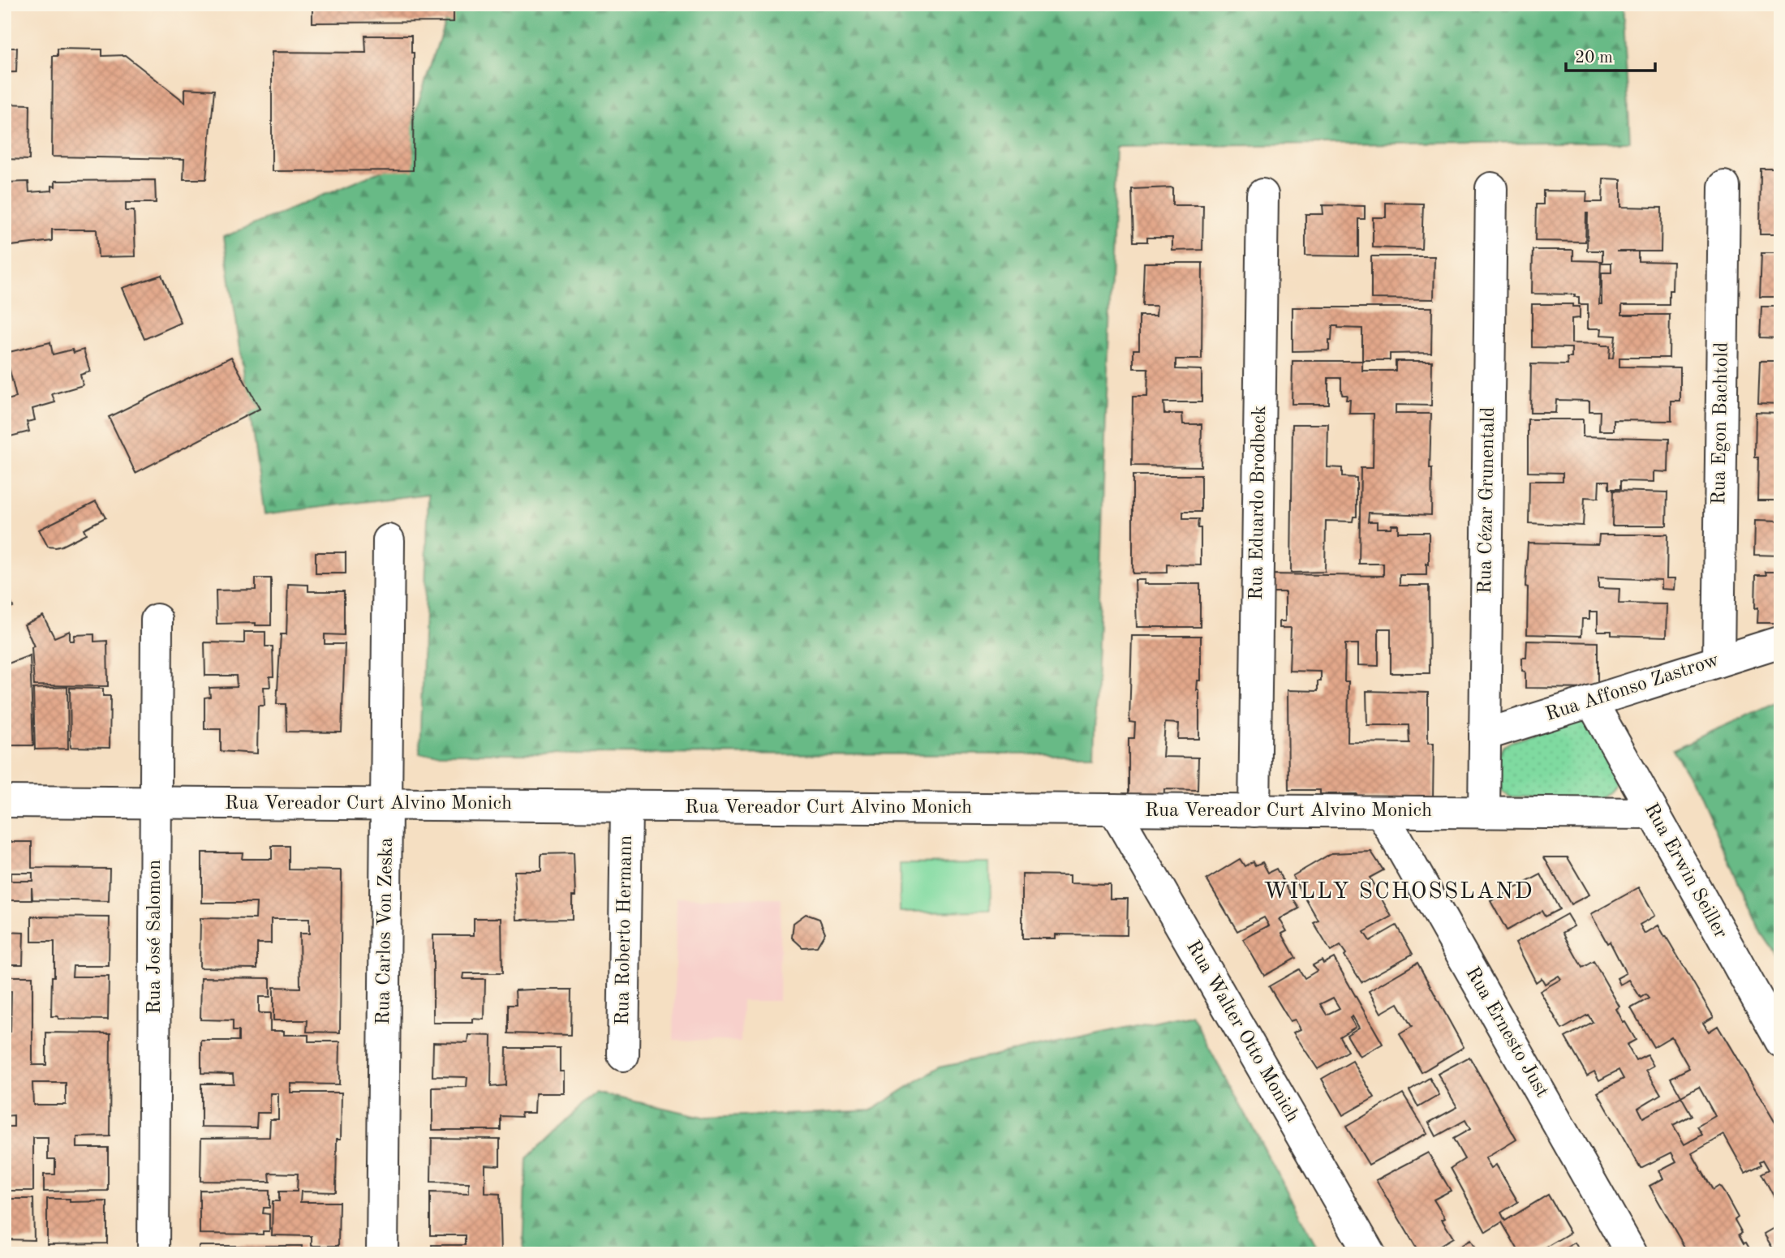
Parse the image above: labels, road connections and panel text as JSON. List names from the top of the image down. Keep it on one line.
{"streets":{"street":["Rua Egon Bachtold","Rua Cézar Grunentald","Rua Eduardo Brodbeck","Rua Affonso Zastrow","Rua Vereador Curt Alvino Monich","Rua Erwin Seiller","Rua Roberto Hermann","Rua Carlos Von Zeska","Rua José Salomon","Rua Walter Otto Monich","Rua Ernesto Just"]},"crossings":[["Rua Egon Bachtold","Rua Affonso Zastrow"],["Rua Cézar Grunentald","Rua Affonso Zastrow"],["Rua Cézar Grunentald","Rua Vereador Curt Alvino Monich"],["Rua Eduardo Brodbeck","Rua Vereador Curt Alvino Monich"],["Rua Affonso Zastrow","Rua Erwin Seiller"],["Rua Vereador Curt Alvino Monich","Rua Erwin Seiller"],["Rua Vereador Curt Alvino Monich","Rua Roberto Hermann"],["Rua Vereador Curt Alvino Monich","Rua Carlos Von Zeska"],["Rua Vereador Curt Alvino Monich","Rua José Salomon"],["Rua Vereador Curt Alvino Monich","Rua Walter Otto Monich"],["Rua Vereador Curt Alvino Monich","Rua Ernesto Just"]],"districts":["WILLY SCHOSSLAND"],"scale_bar":"20 m"}
